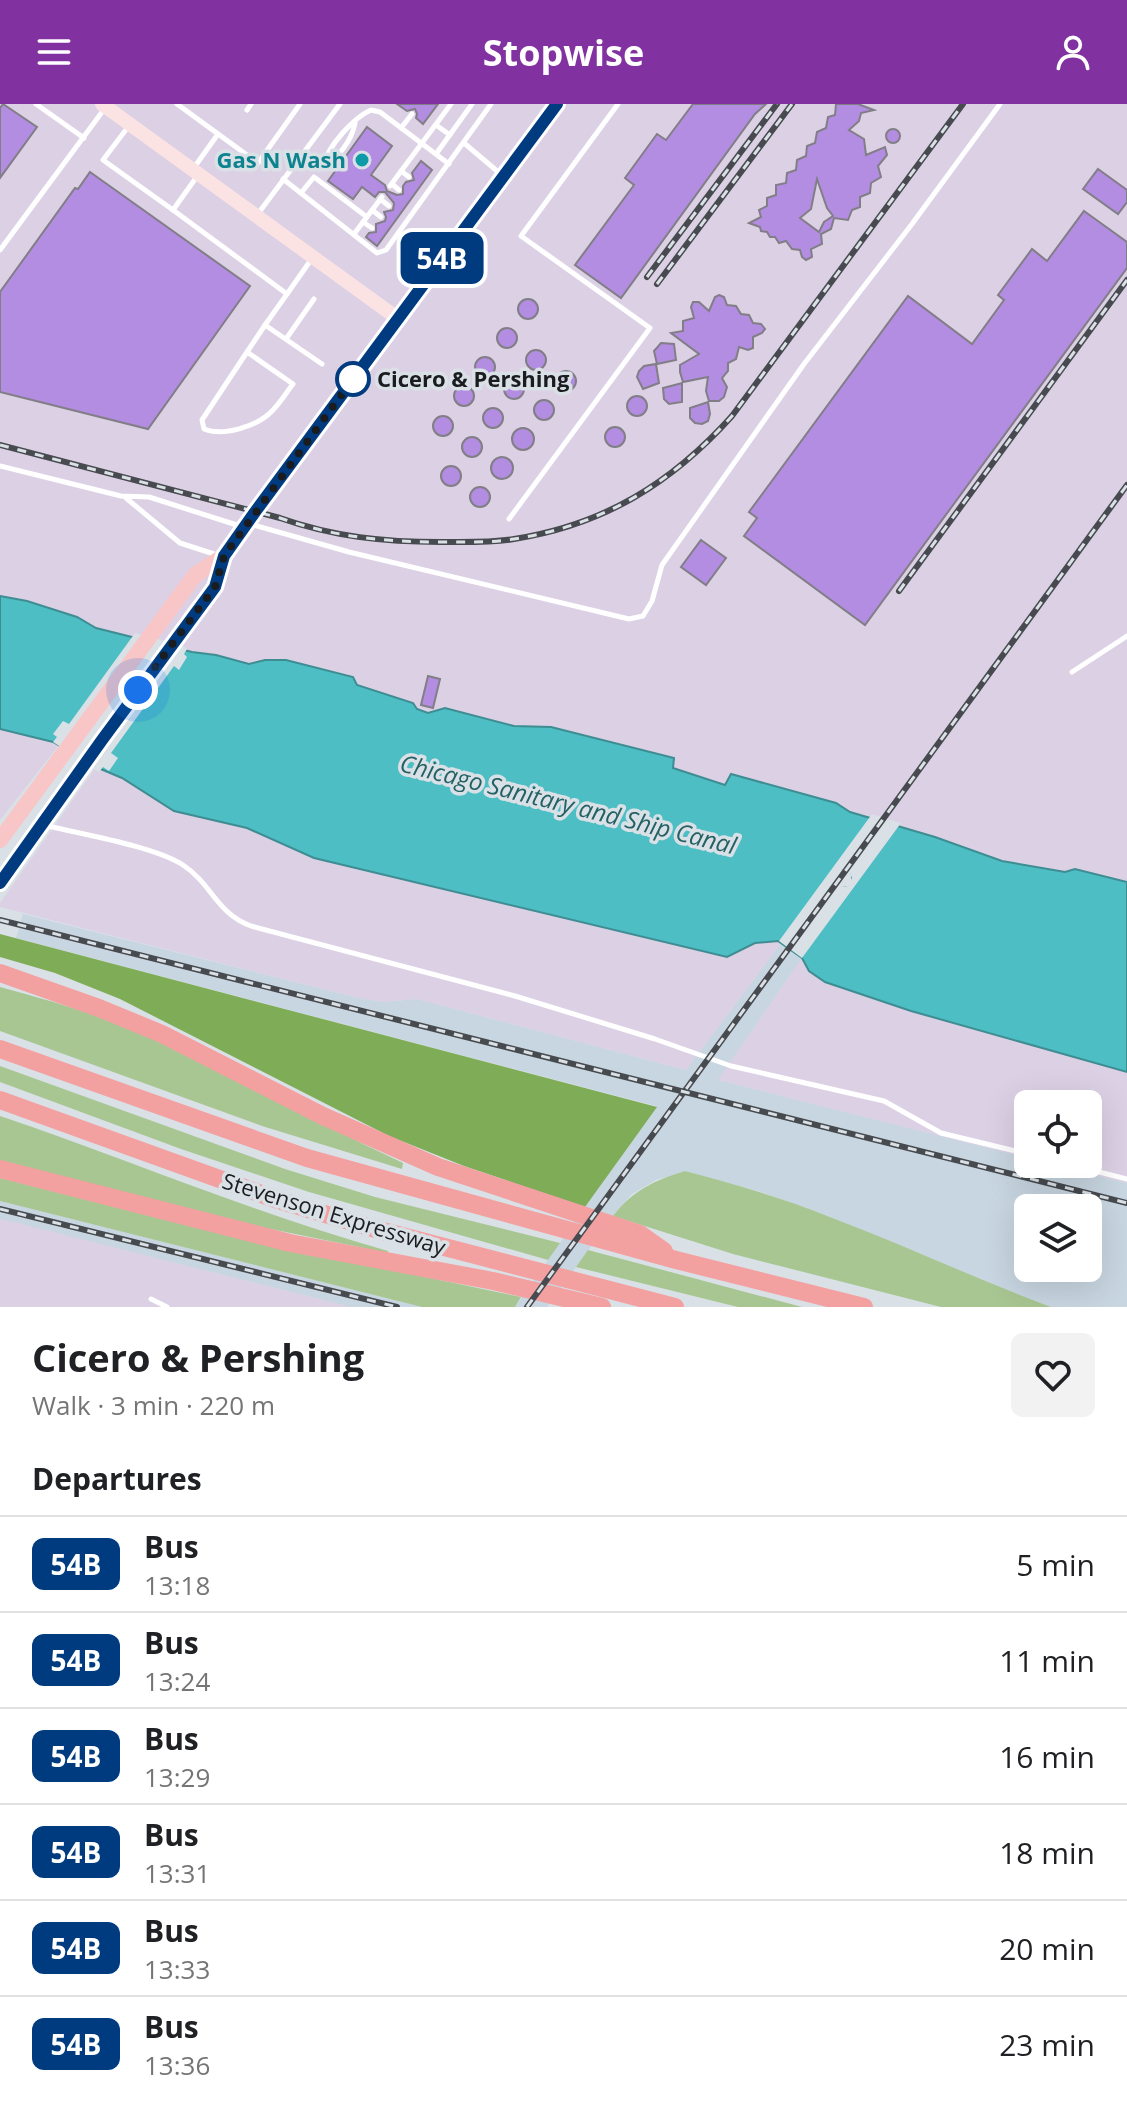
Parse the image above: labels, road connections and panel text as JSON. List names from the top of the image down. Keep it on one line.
{"streets":{"highway":["Stevenson Expressway"]},"water":["Chicago Sanitary and Ship Canal"],"places":["Gas N Wash","Cicero & Pershing"],"lines":["bus line 54B"],"page":{"header":"Stopwise","on_map":"54B","heading":[["Cicero & Pershing","Walk · 3 min · 220 m"],"Departures"],"list":[{"mark":"54B","name":"Bus","note":"13:18","value":"5 min"},{"mark":"54B","name":"Bus","note":"13:24","value":"11 min"},{"mark":"54B","name":"Bus","note":"13:29","value":"16 min"},{"mark":"54B","name":"Bus","note":"13:31","value":"18 min"},{"mark":"54B","name":"Bus","note":"13:33","value":"20 min"},{"mark":"54B","name":"Bus","note":"13:36","value":"23 min"}]}}
